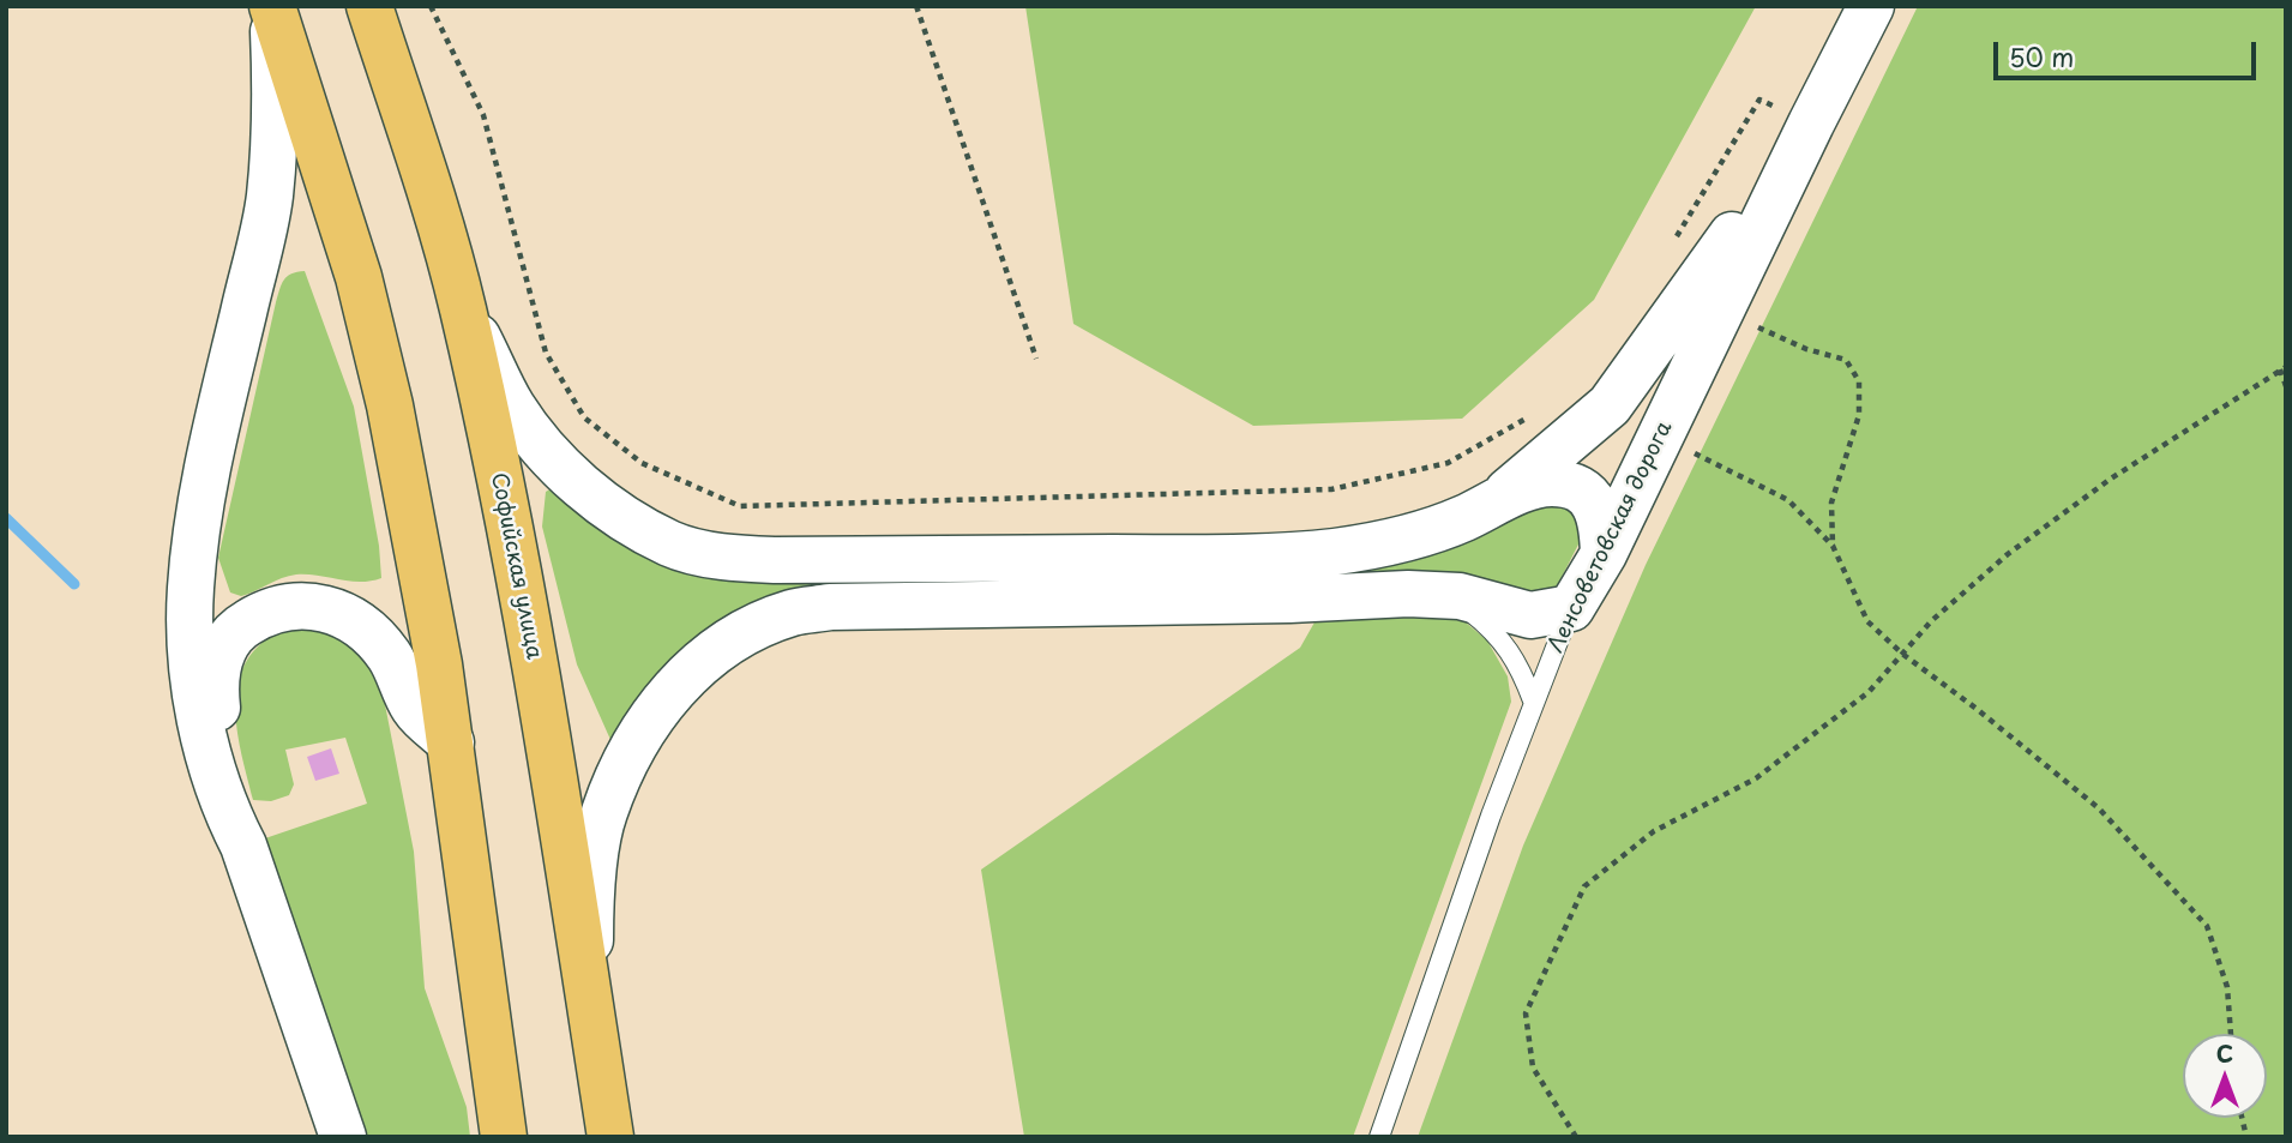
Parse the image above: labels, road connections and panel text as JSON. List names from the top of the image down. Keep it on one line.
{"streets":{"main road":["Софийская улица"],"street":["Ленсоветовская дорога"]},"scale_bar":"50 m","north":"top"}
